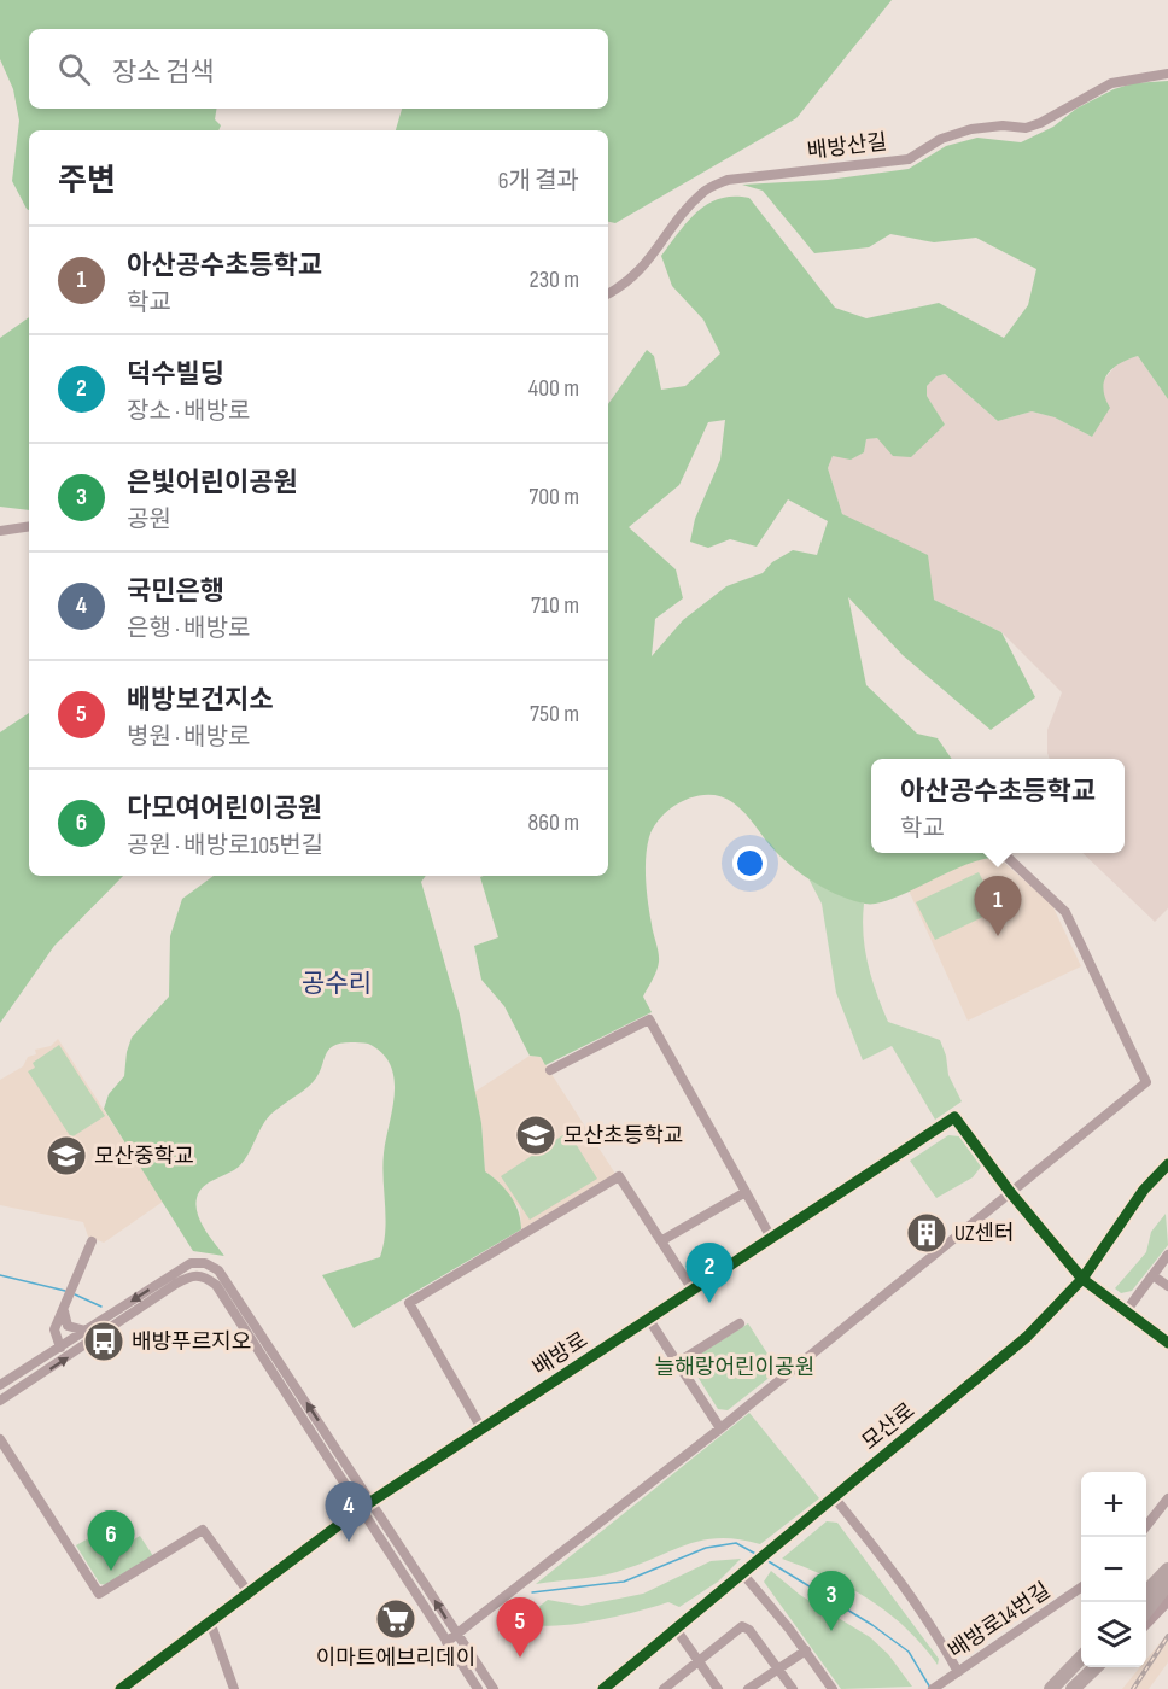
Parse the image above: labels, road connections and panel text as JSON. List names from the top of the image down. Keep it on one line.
{"streets":{"street":["배방산길","배방로","모산로","배방로14번길"]},"districts":["공수리"],"parks":["늘해랑어린이공원"],"places":{"school or university":["모산초등학교","모산중학교"],"building":["UZ센터"],"bus stop":["배방푸르지오"],"supermarket":["이마트에브리데이"]},"page":{"search":"장소 검색","heading":["주변","6개 결과"],"list":[{"mark":"1","name":"아산공수초등학교","note":"학교","value":"230 m"},{"mark":"2","name":"덕수빌딩","note":"장소 · 배방로","value":"400 m"},{"mark":"3","name":"은빛어린이공원","note":"공원","value":"700 m"},{"mark":"4","name":"국민은행","note":"은행 · 배방로","value":"710 m"},{"mark":"5","name":"배방보건지소","note":"병원 · 배방로","value":"750 m"},{"mark":"6","name":"다모여어린이공원","note":"공원 · 배방로105번길","value":"860 m"}],"popup":["아산공수초등학교","학교"],"pins":["1","2","4","6","3","5"],"map_buttons":["+","−"]}}
